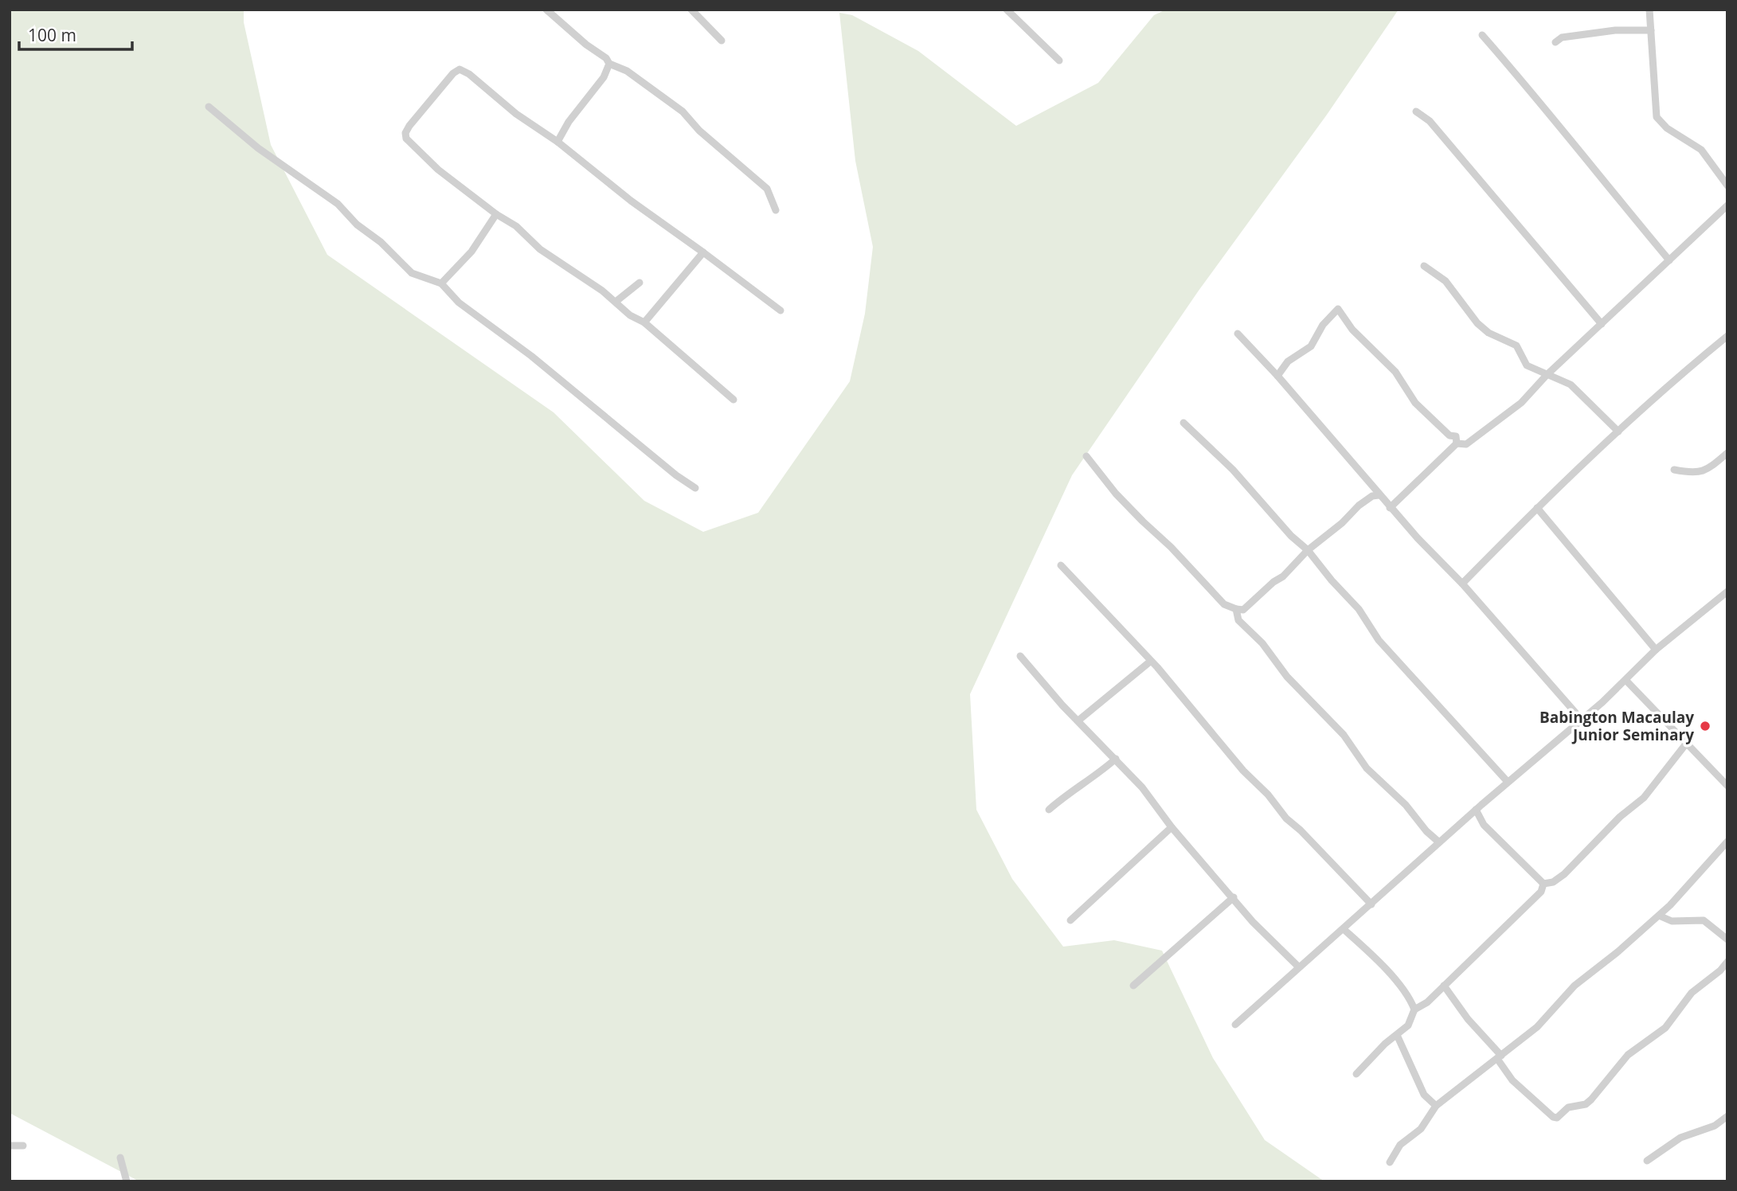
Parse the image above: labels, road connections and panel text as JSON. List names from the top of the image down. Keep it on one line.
{"places":["Babington Macaulay Junior Seminary"],"scale_bar":"100 m"}
